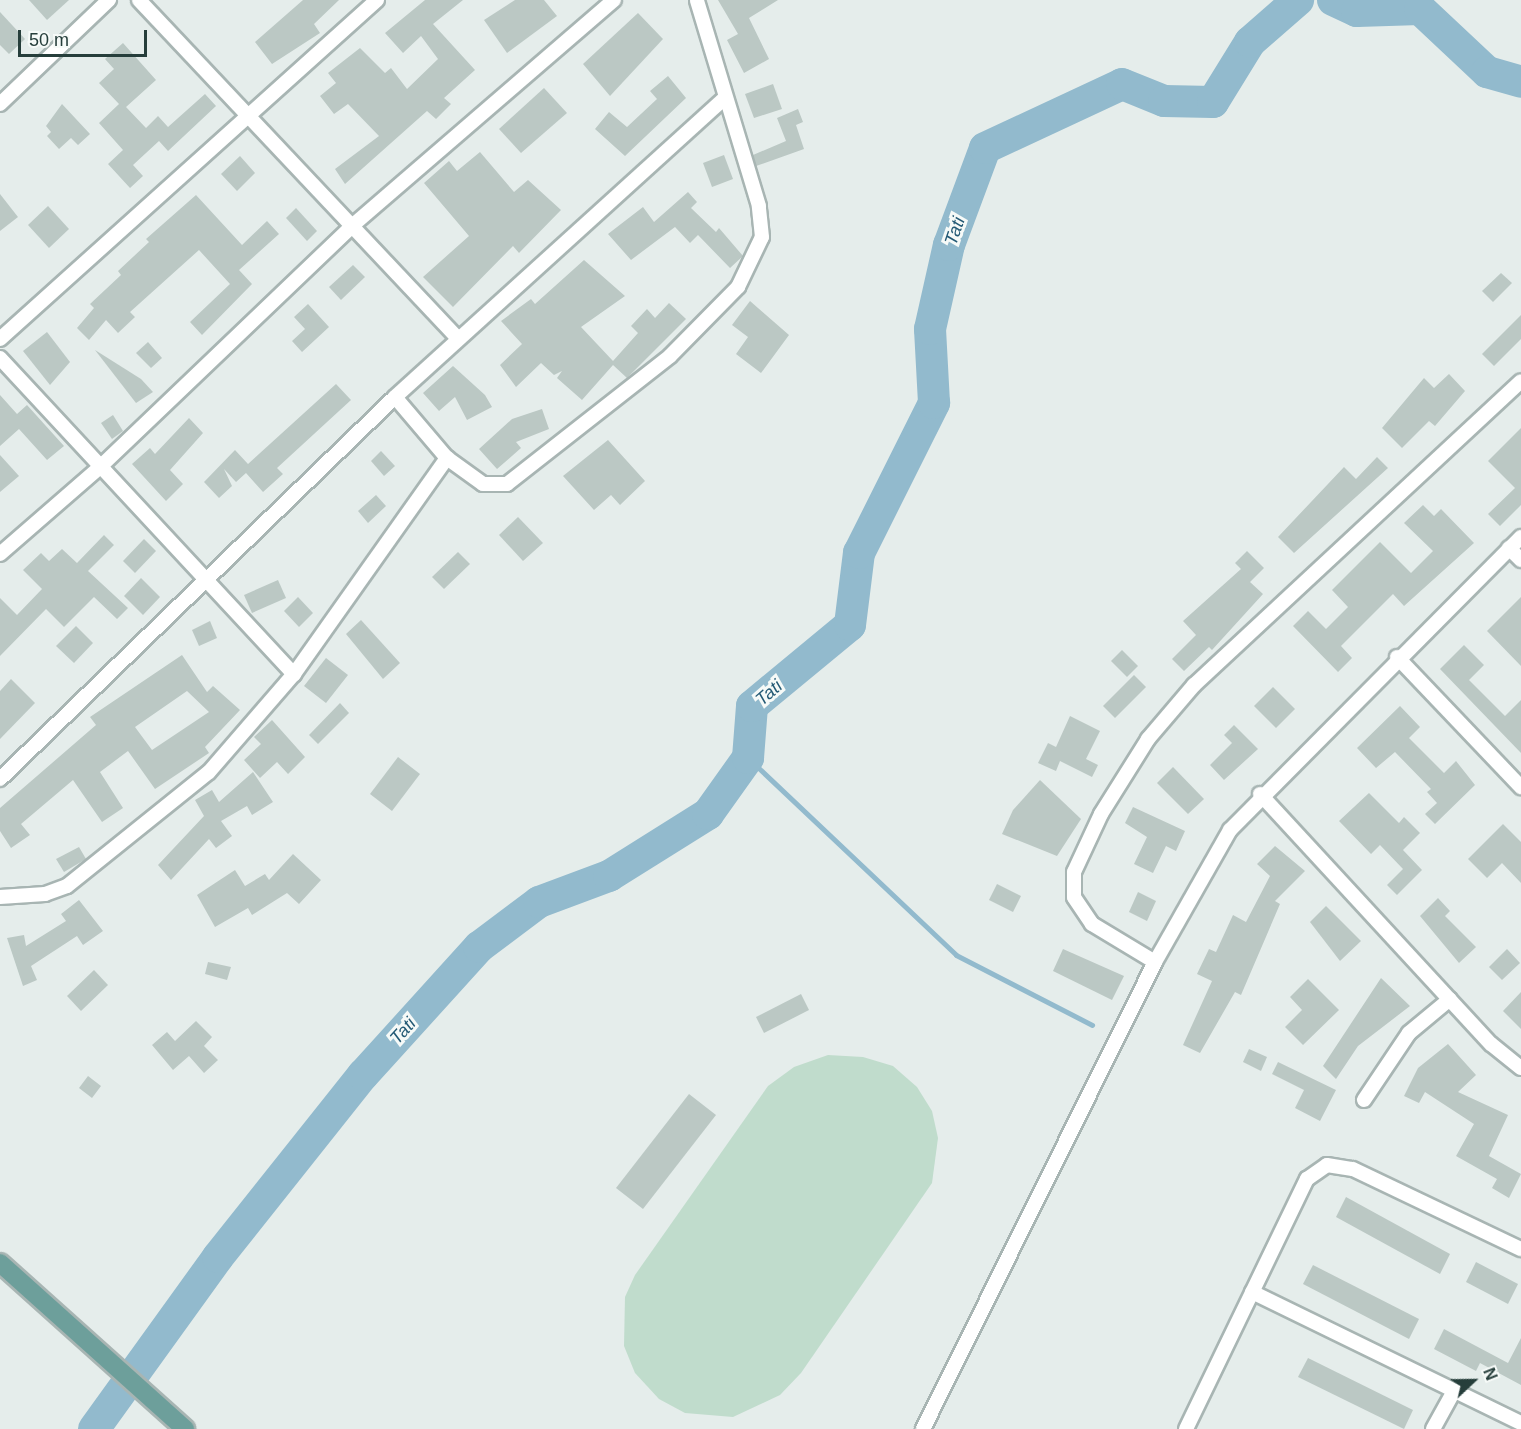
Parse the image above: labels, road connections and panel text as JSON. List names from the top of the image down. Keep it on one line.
{"water":["Tati"],"scale_bar":"50 m","north":"right"}
